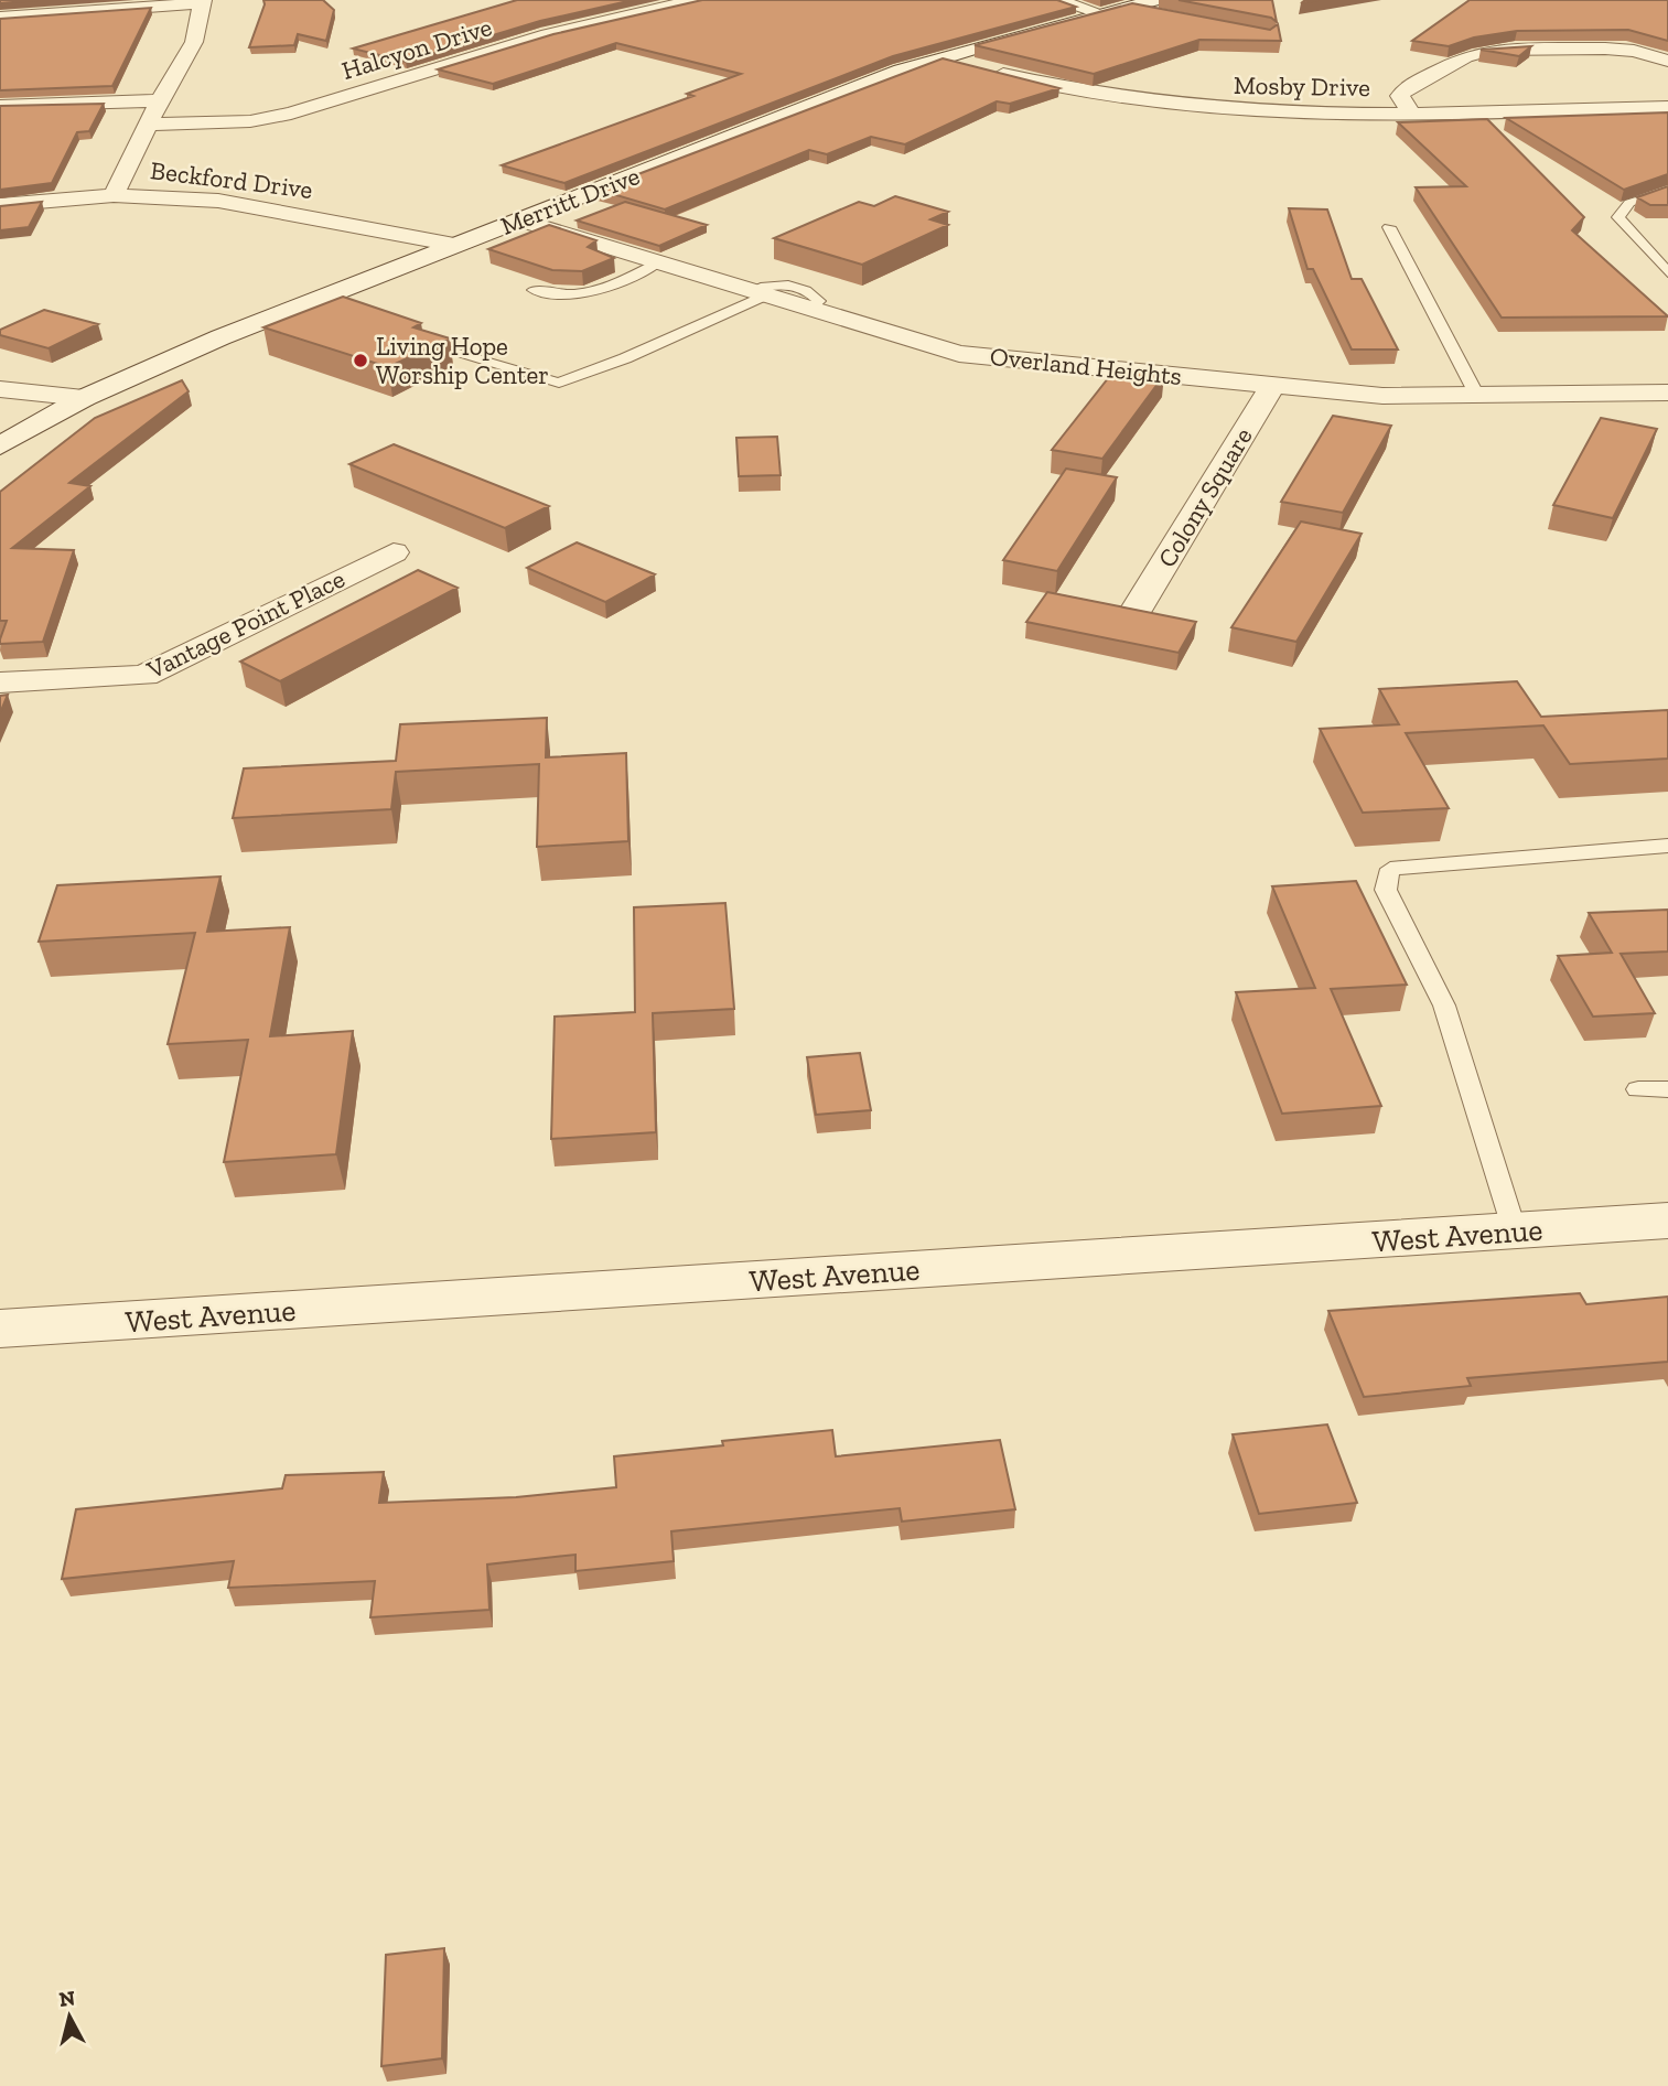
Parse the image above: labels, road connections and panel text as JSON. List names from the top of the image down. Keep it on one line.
{"streets":{"street":["Halcyon Drive","Mosby Drive","Beckford Drive","Merritt Drive","Overland Heights","Colony Square","Vantage Point Place","West Avenue"]},"crossings":[["Mosby Drive","Merritt Drive"],["Beckford Drive","Merritt Drive"],["Merritt Drive","Overland Heights"],["Overland Heights","Colony Square"]],"places":["Living Hope Worship Center"],"north":"top"}
